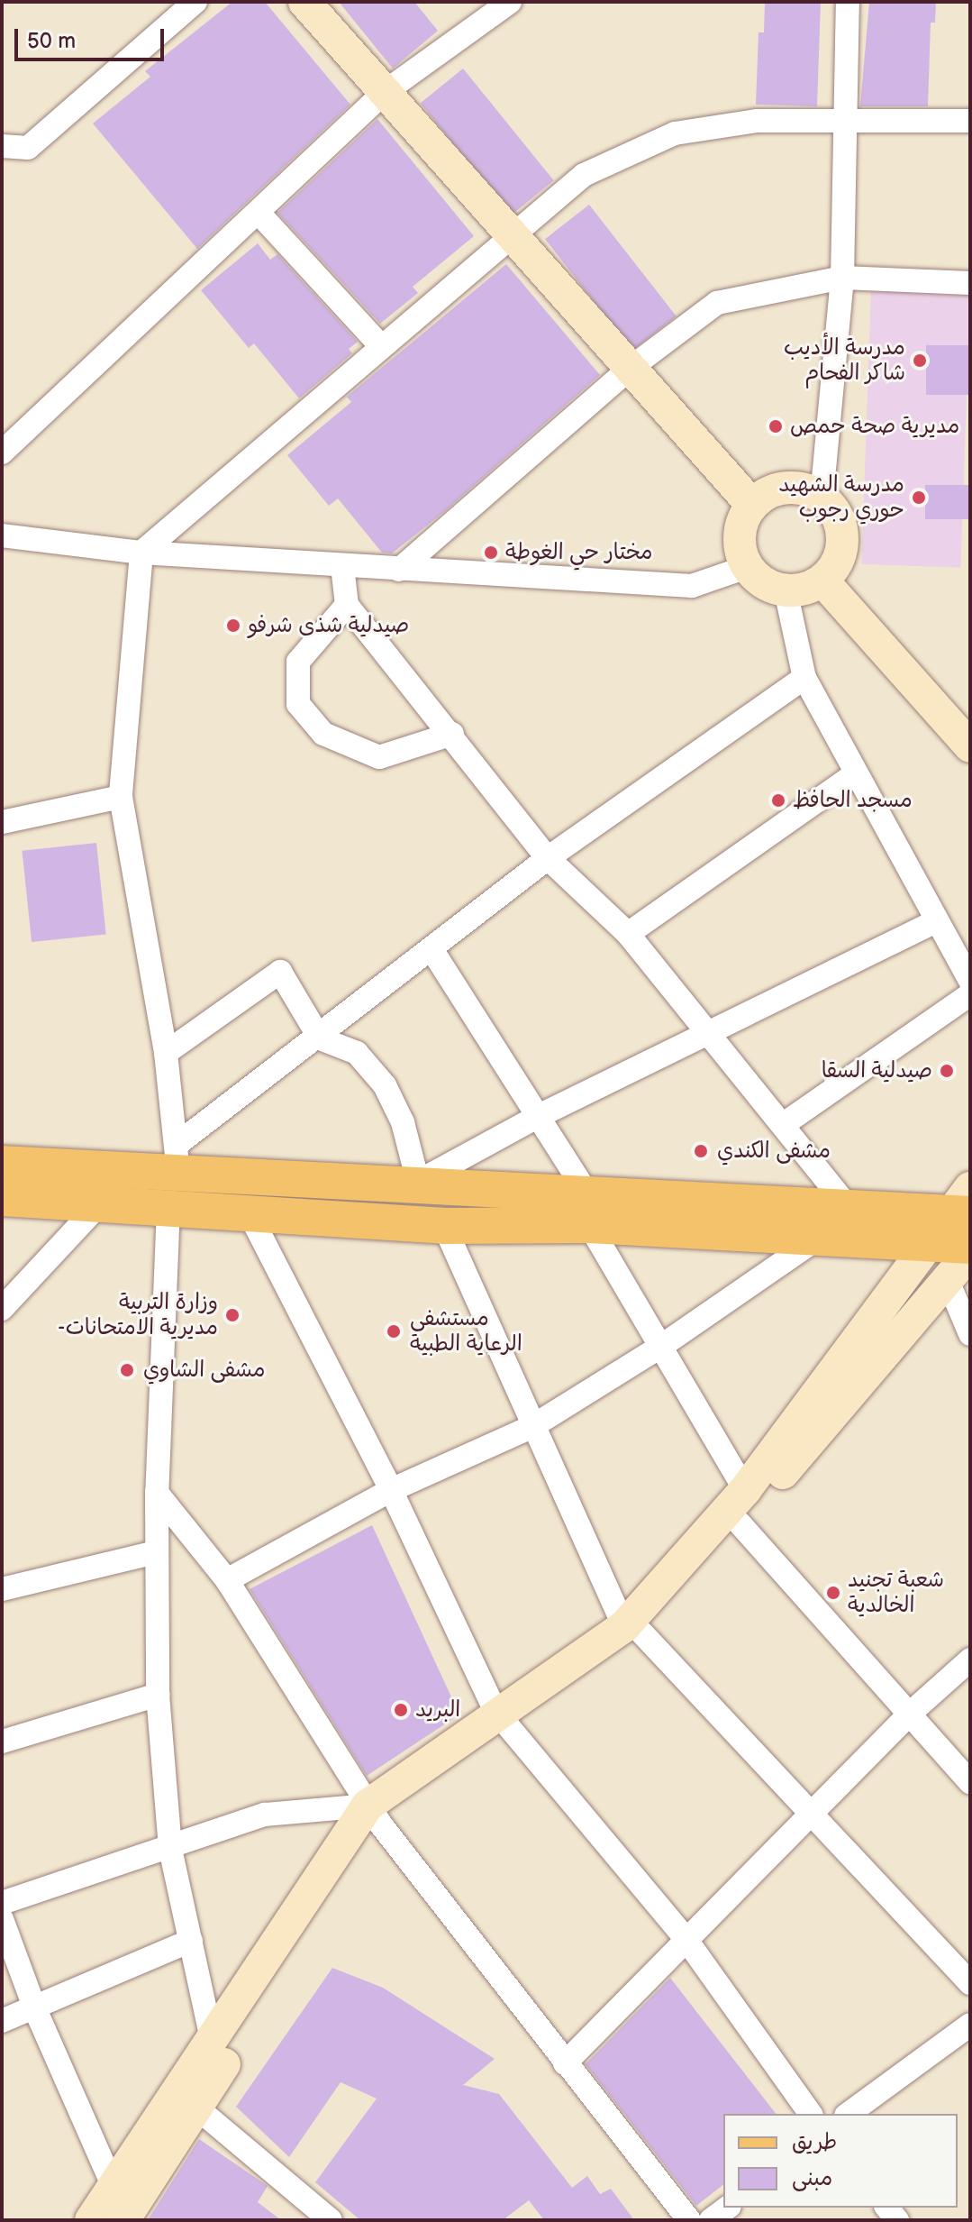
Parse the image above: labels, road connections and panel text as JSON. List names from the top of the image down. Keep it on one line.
{"places":["مدرسة الأديب شاكر الفحام","مديرية صحة حمص","مدرسة الشهيد حوري رجوب","مختار حي الغوطة","صيدلية شذى شرفو","مسجد الحافظ","صيدلية السقا","مشفى الكندي","وزارة التربية -مديرية الامتحانات","مستشفى الرعاية الطبية","مشفى الشاوي","شعبة تجنيد الخالدية","البريد"],"legend":["طريق","مبنى"],"scale_bar":"50 m"}
